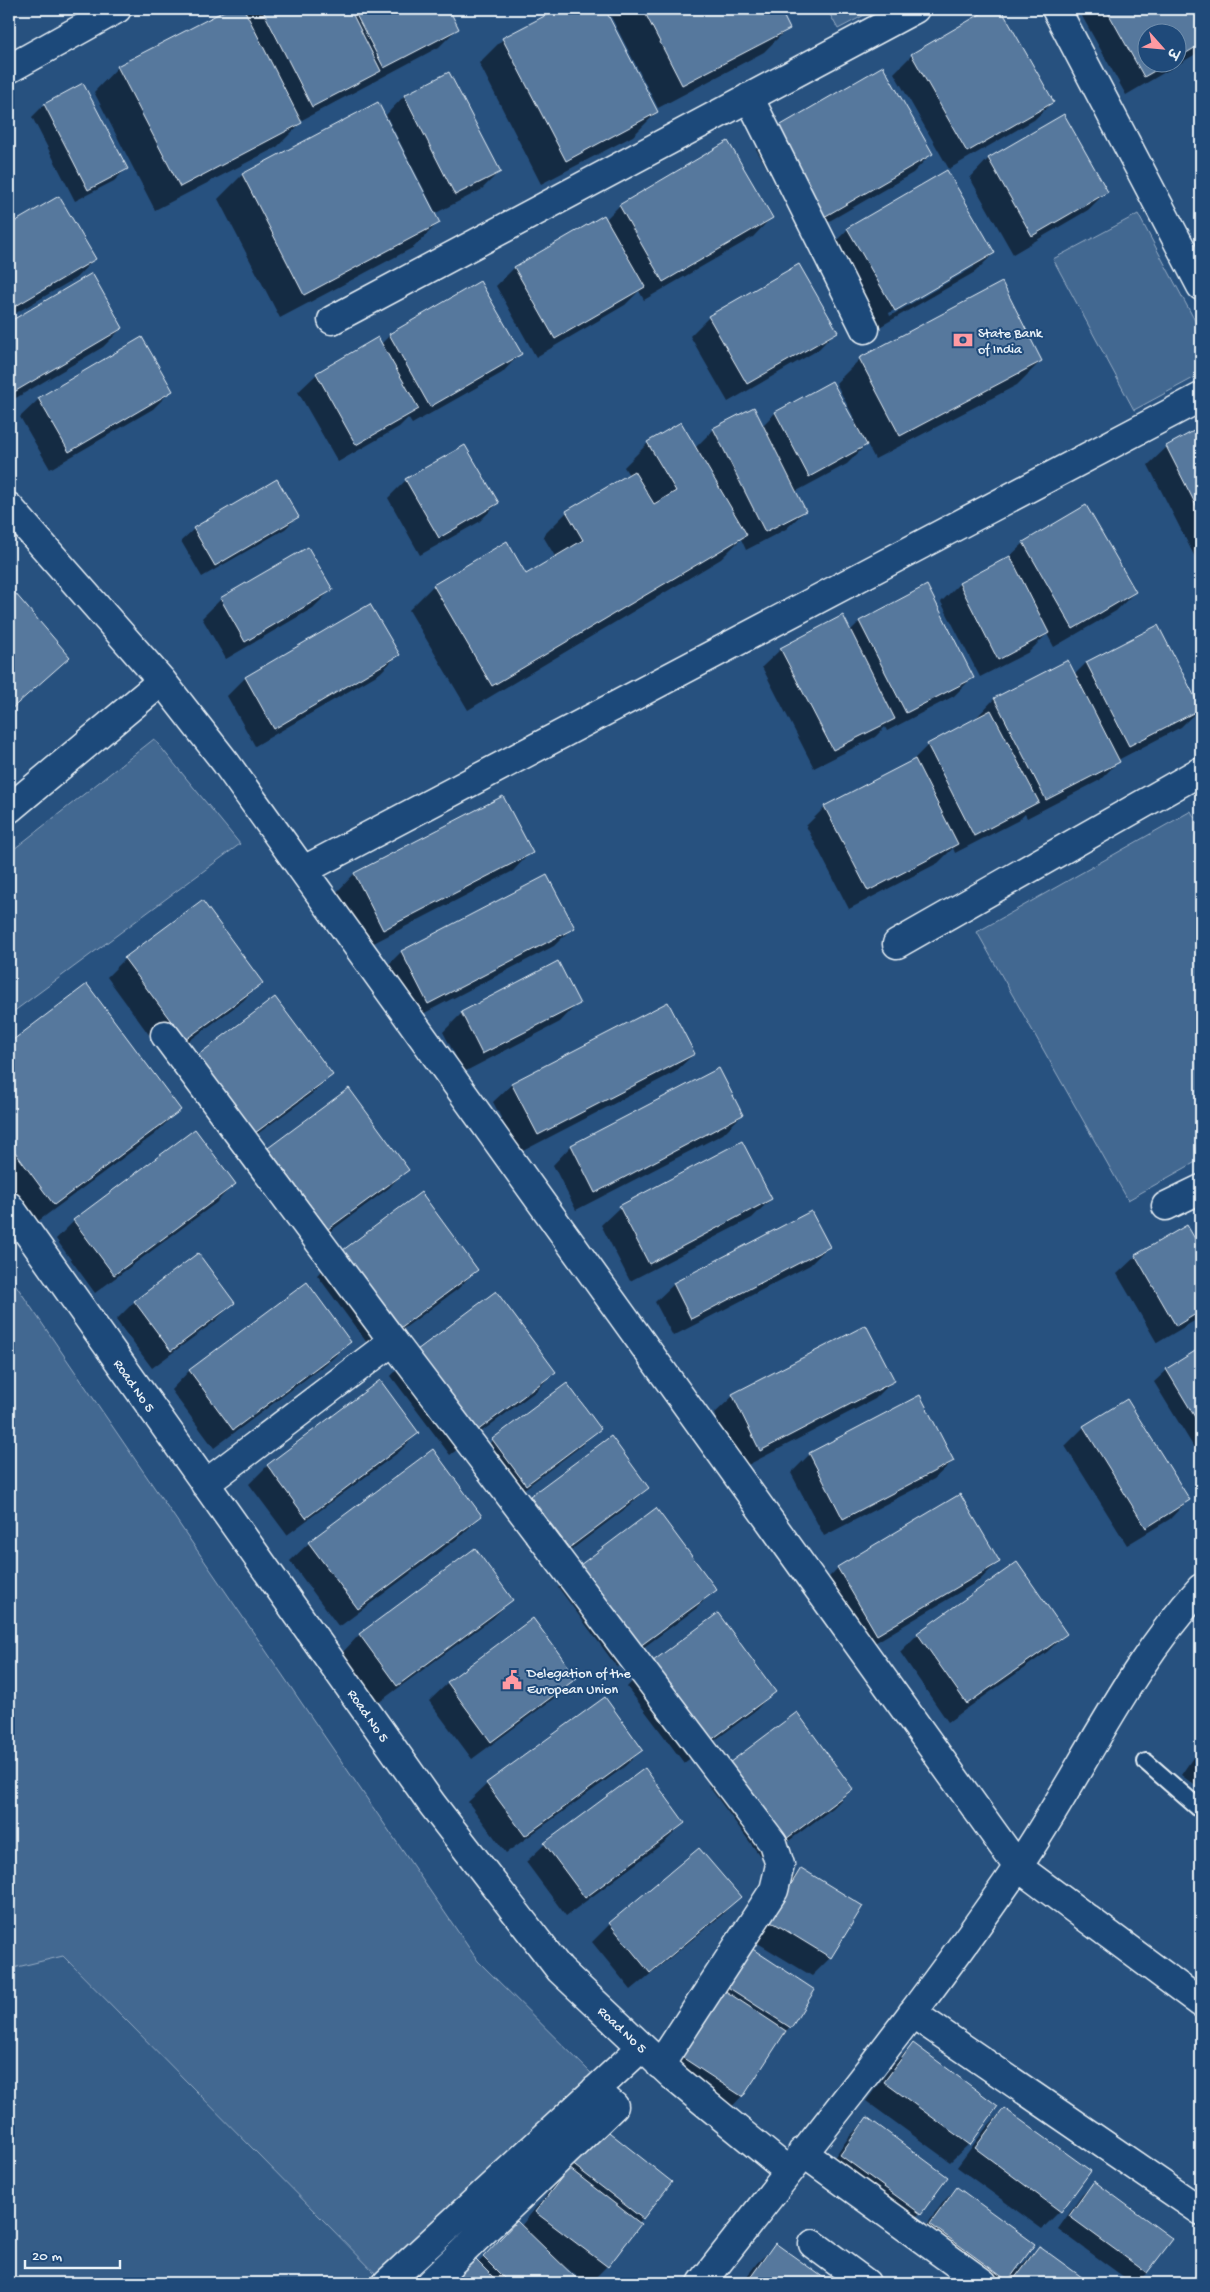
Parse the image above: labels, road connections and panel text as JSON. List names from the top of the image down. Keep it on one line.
{"streets":{"street":["Road No 5"]},"places":{"bank":["State Bank of India"],"public building":["Delegation of the European Union"]},"scale_bar":"20 m","north":"bottom right"}
